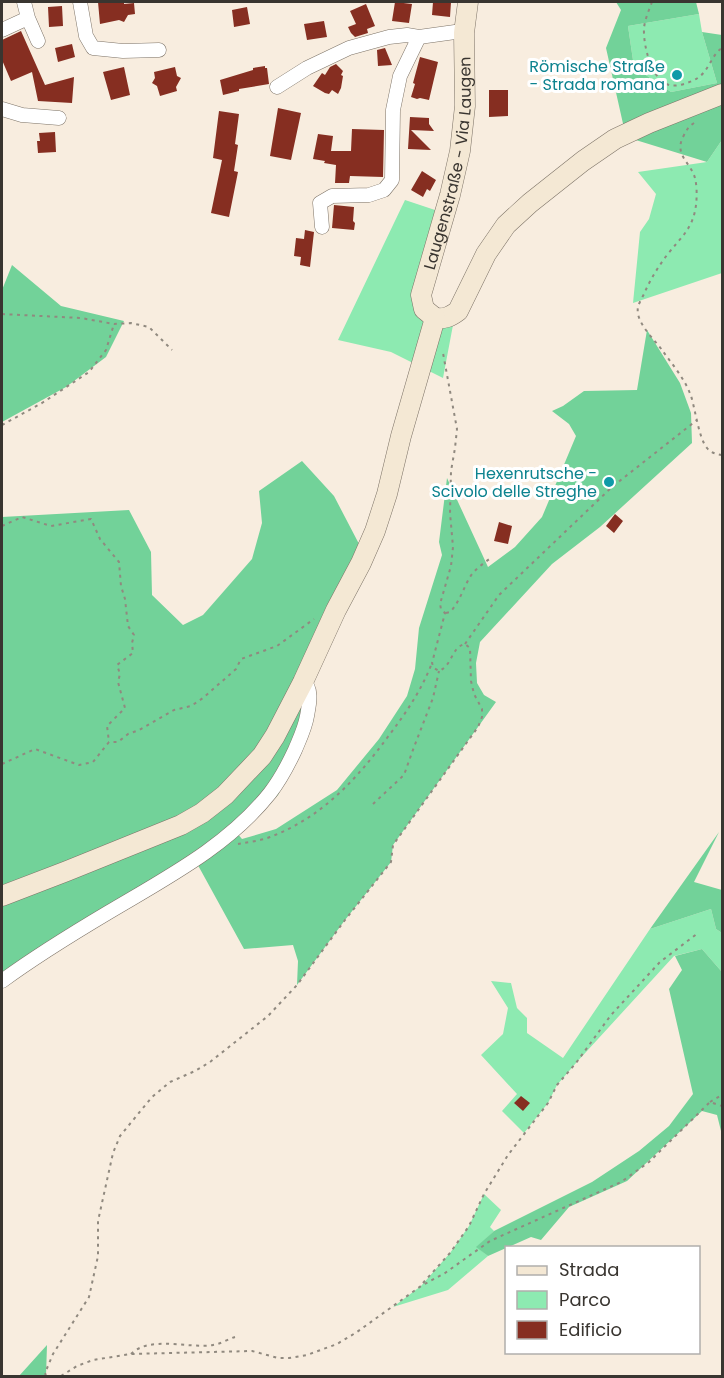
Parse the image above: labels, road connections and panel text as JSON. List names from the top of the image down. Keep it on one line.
{"streets":{"street":["Laugenstraße - Via Laugen"]},"places":["Römische Straße - Strada romana","Hexenrutsche - Scivolo delle Streghe"],"legend":["Strada","Parco","Edificio"]}
